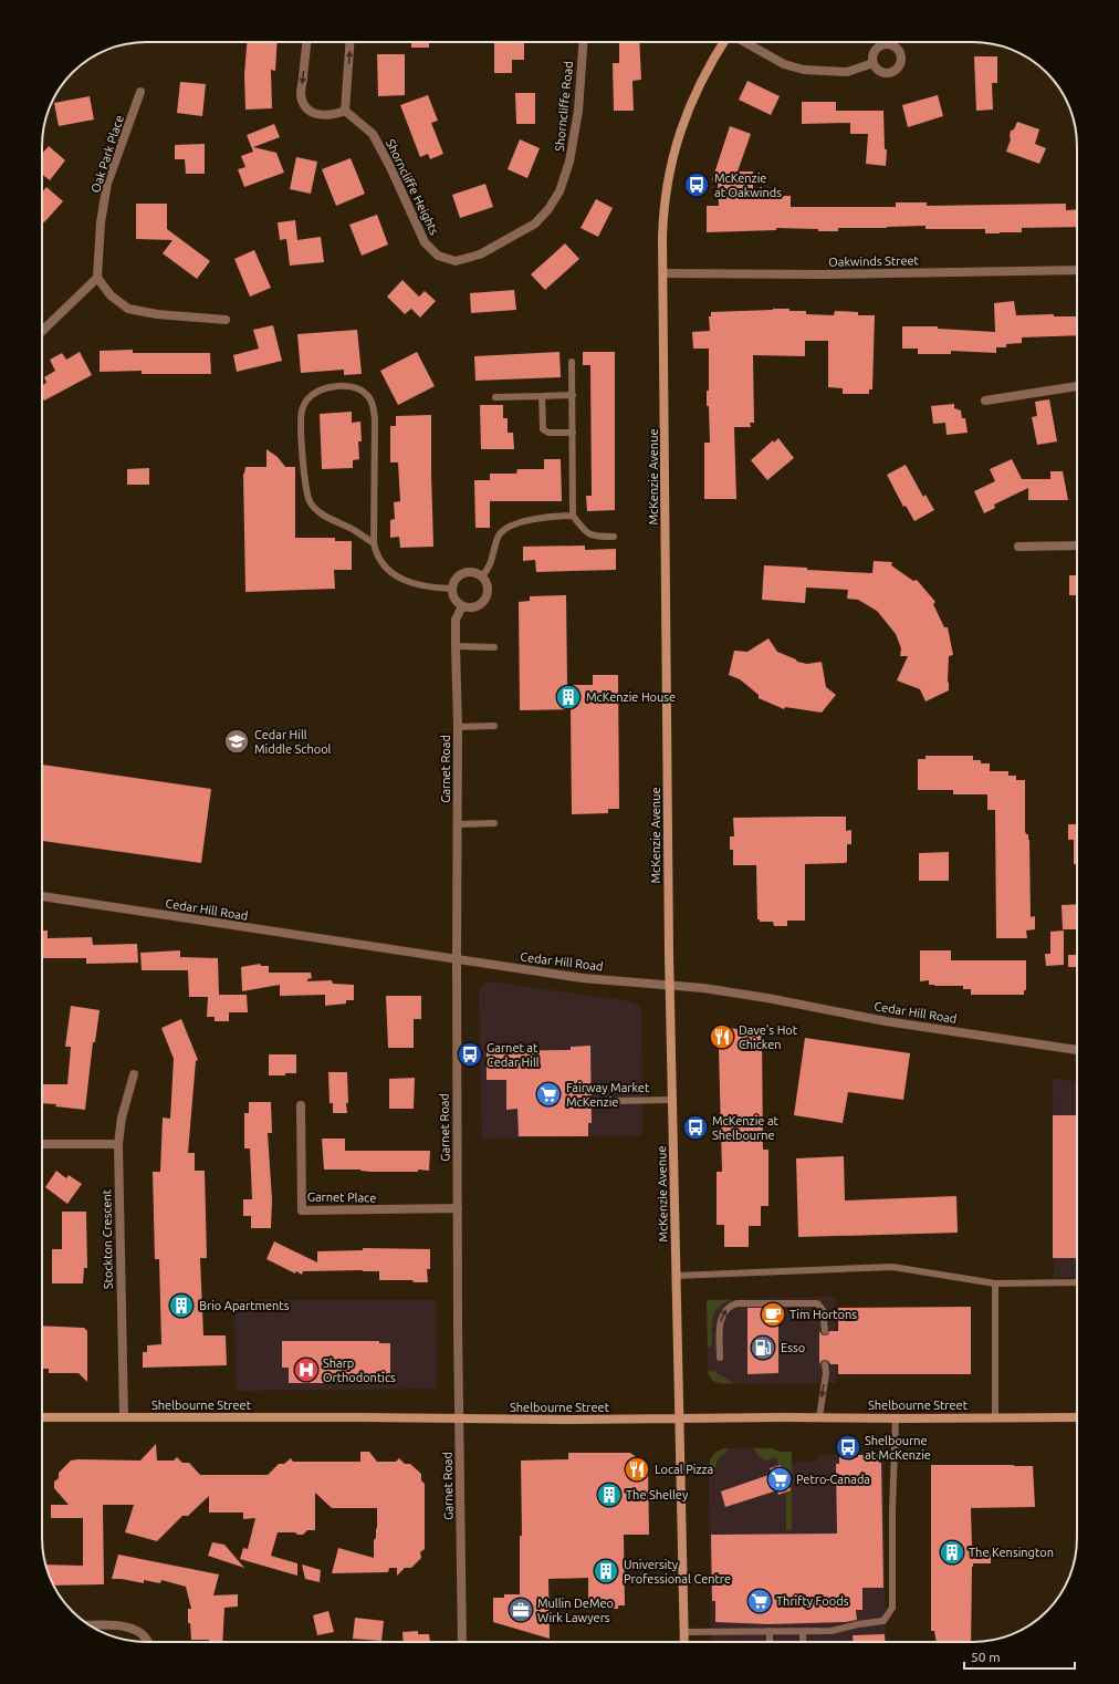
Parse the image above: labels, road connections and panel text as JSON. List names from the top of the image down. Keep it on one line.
{"streets":{"main road":["McKenzie Avenue","Shelbourne Street"],"street":["Shorncliffe Road","Oak Park Place","Shorncliffe Heights","Oakwinds Street","Garnet Road","Cedar Hill Road","Garnet Place","Stockton Crescent"]},"crossings":[["Shorncliffe Road","Shorncliffe Heights"],["Oakwinds Street","McKenzie Avenue"],["McKenzie Avenue","Cedar Hill Road"],["McKenzie Avenue","Shelbourne Street"],["Garnet Road","Cedar Hill Road"],["Garnet Road","Garnet Place"],["Garnet Road","Shelbourne Street"],["Stockton Crescent","Shelbourne Street"]],"places":{"bus stop":["McKenzie at Oakwinds","Garnet at Cedar Hill","McKenzie at Shelbourne","Shelbourne at McKenzie"],"building":["McKenzie House","Brio Apartments","The Shelley","The Kensington","University Professional Centre"],"school or university":["Cedar Hill Middle School"],"restaurant":["Dave's Hot Chicken","Local Pizza"],"supermarket":["Fairway Market McKenzie","Petro-Canada","Thrifty Foods"],"cafe":["Tim Hortons"],"fuel station":["Esso"],"hospital":["Sharp Orthodontics"],"office":["Mullin DeMeo Wirk Lawyers"]},"scale_bar":"50 m"}
